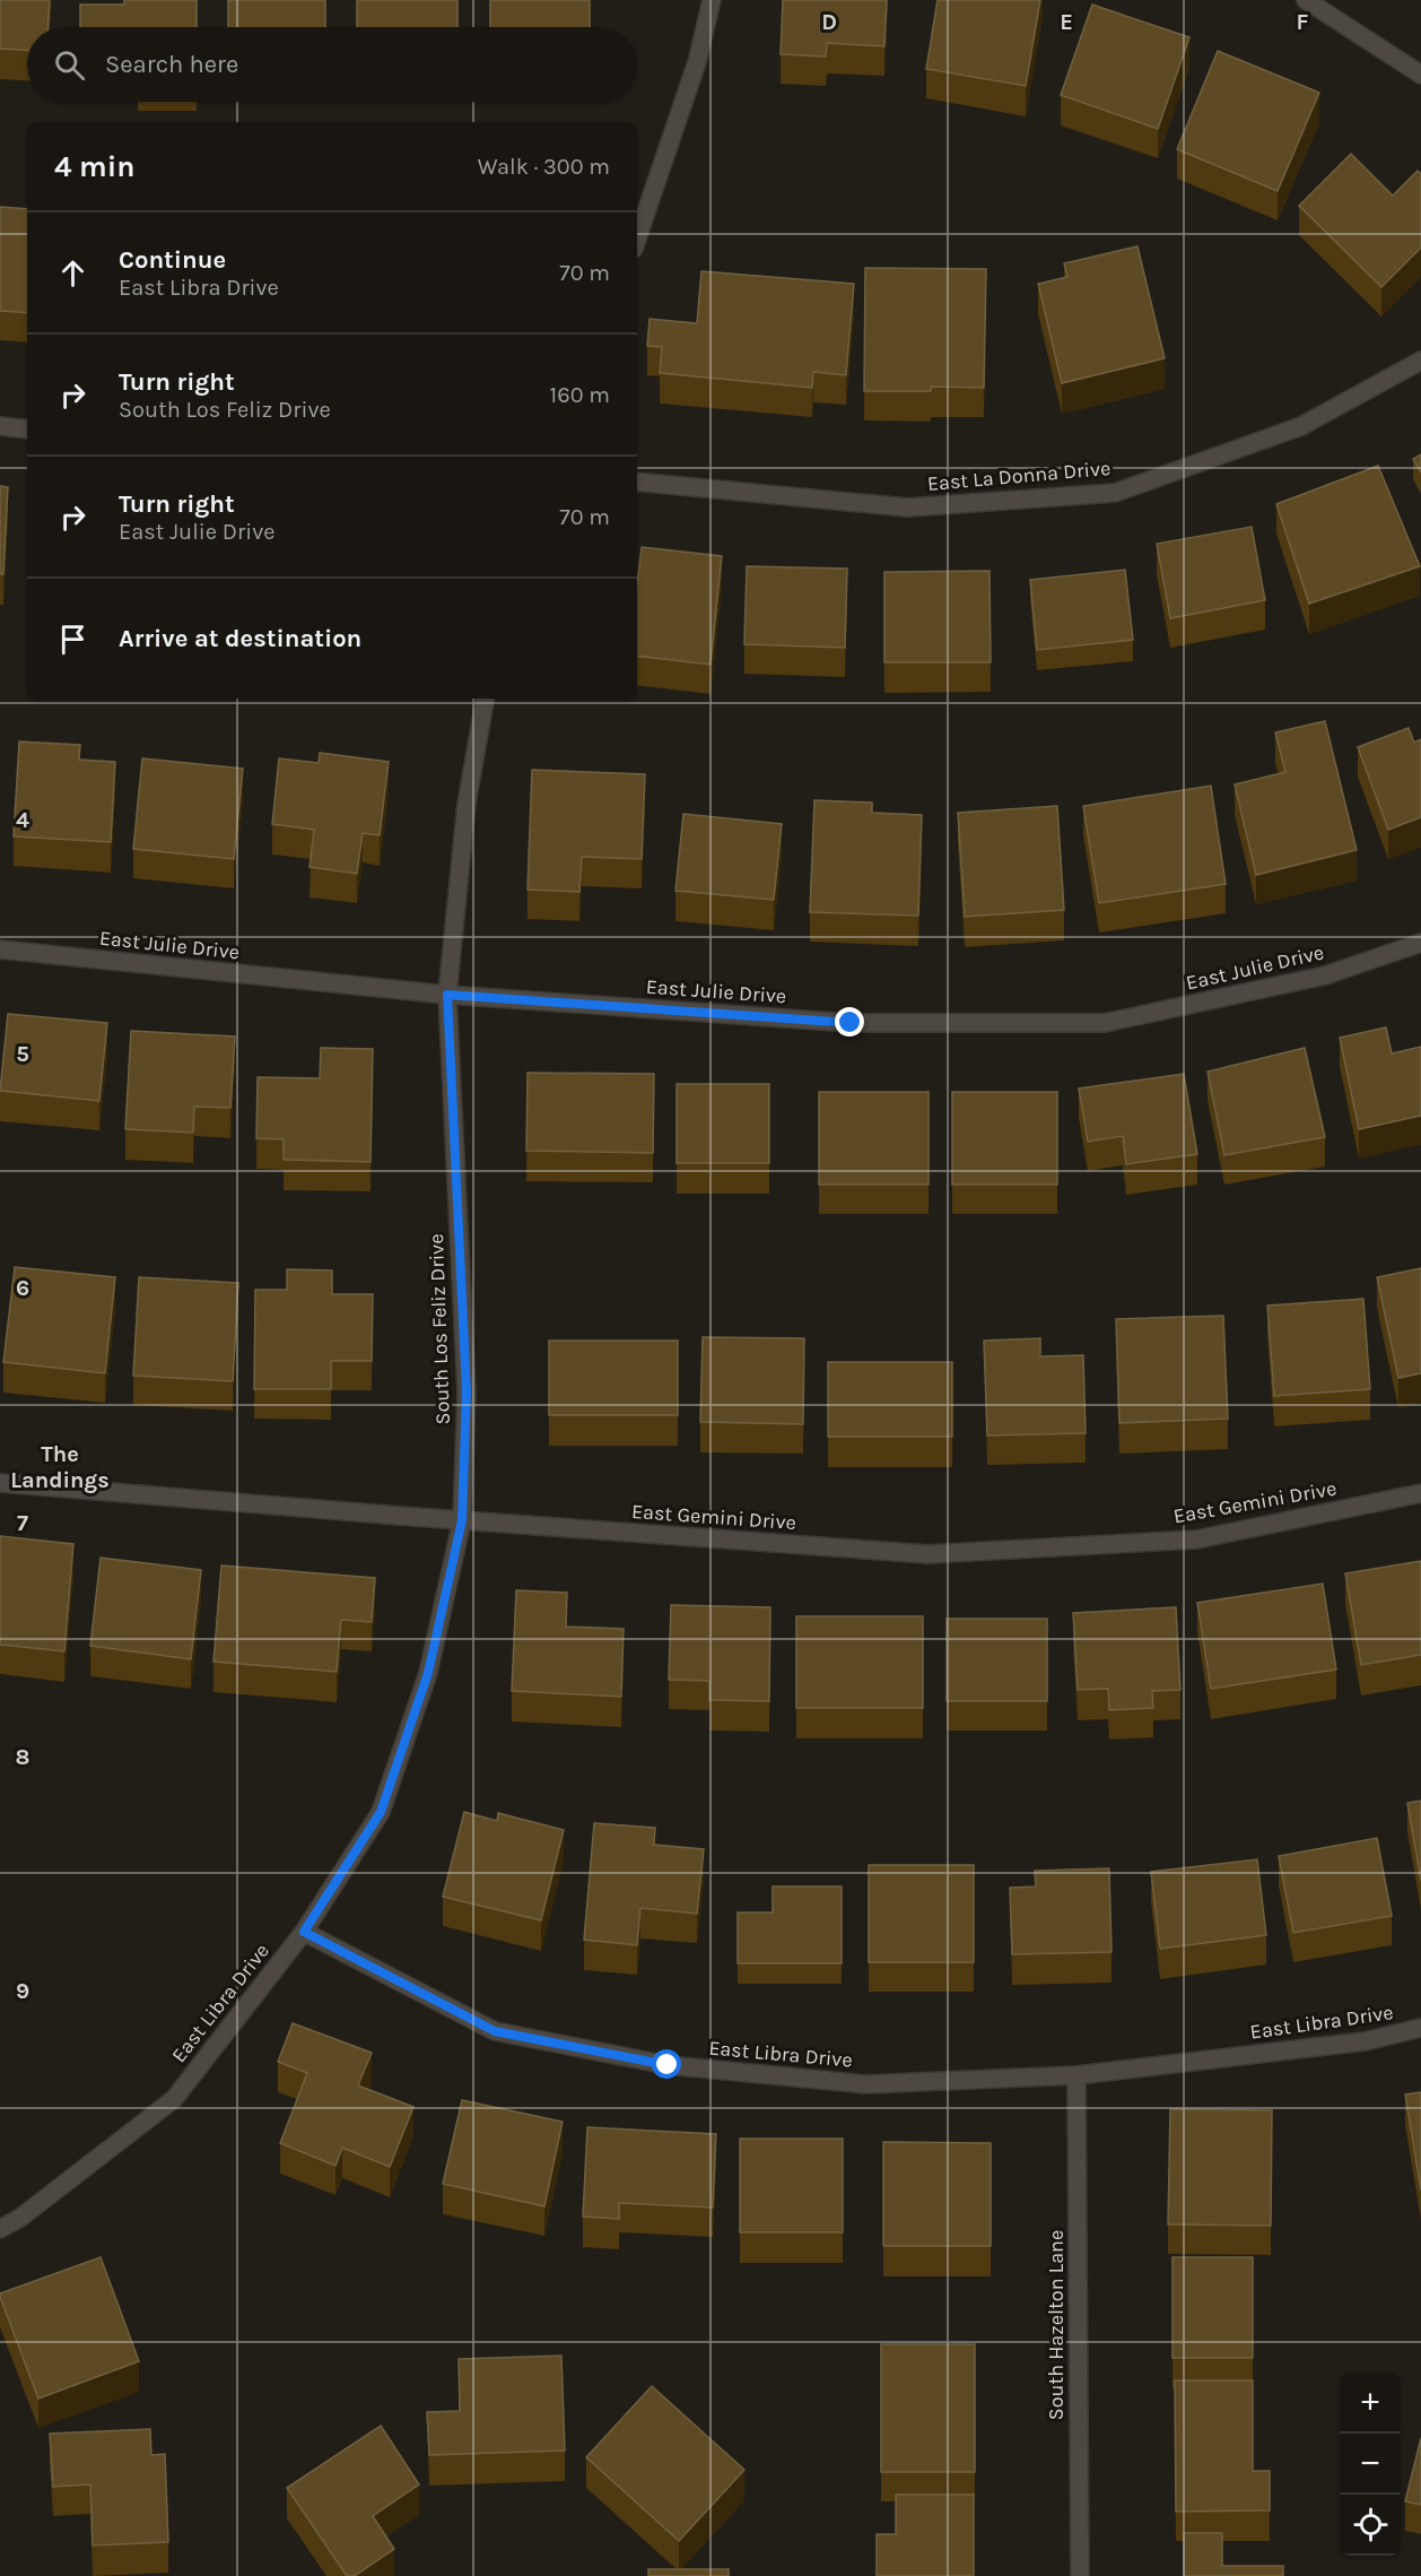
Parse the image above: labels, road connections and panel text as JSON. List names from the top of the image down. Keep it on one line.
{"streets":{"street":["East La Donna Drive","East Julie Drive","South Los Feliz Drive","East Gemini Drive","East Libra Drive","South Hazelton Lane"]},"crossings":[["East Julie Drive","South Los Feliz Drive"],["South Los Feliz Drive","East Gemini Drive"],["South Los Feliz Drive","East Libra Drive"],["East Libra Drive","South Hazelton Lane"]],"districts":["The Landings"],"page":{"search":"Search here","heading":["4 min","Walk · 300 m"],"list":[["Continue","East Libra Drive","70 m"],["Turn right","South Los Feliz Drive","160 m"],["Turn right","East Julie Drive","70 m"],"Arrive at destination"],"map_buttons":["+","−"]},"grid":{"columns":["D","E","F"],"rows":["4","5","6","7","8","9"]}}
